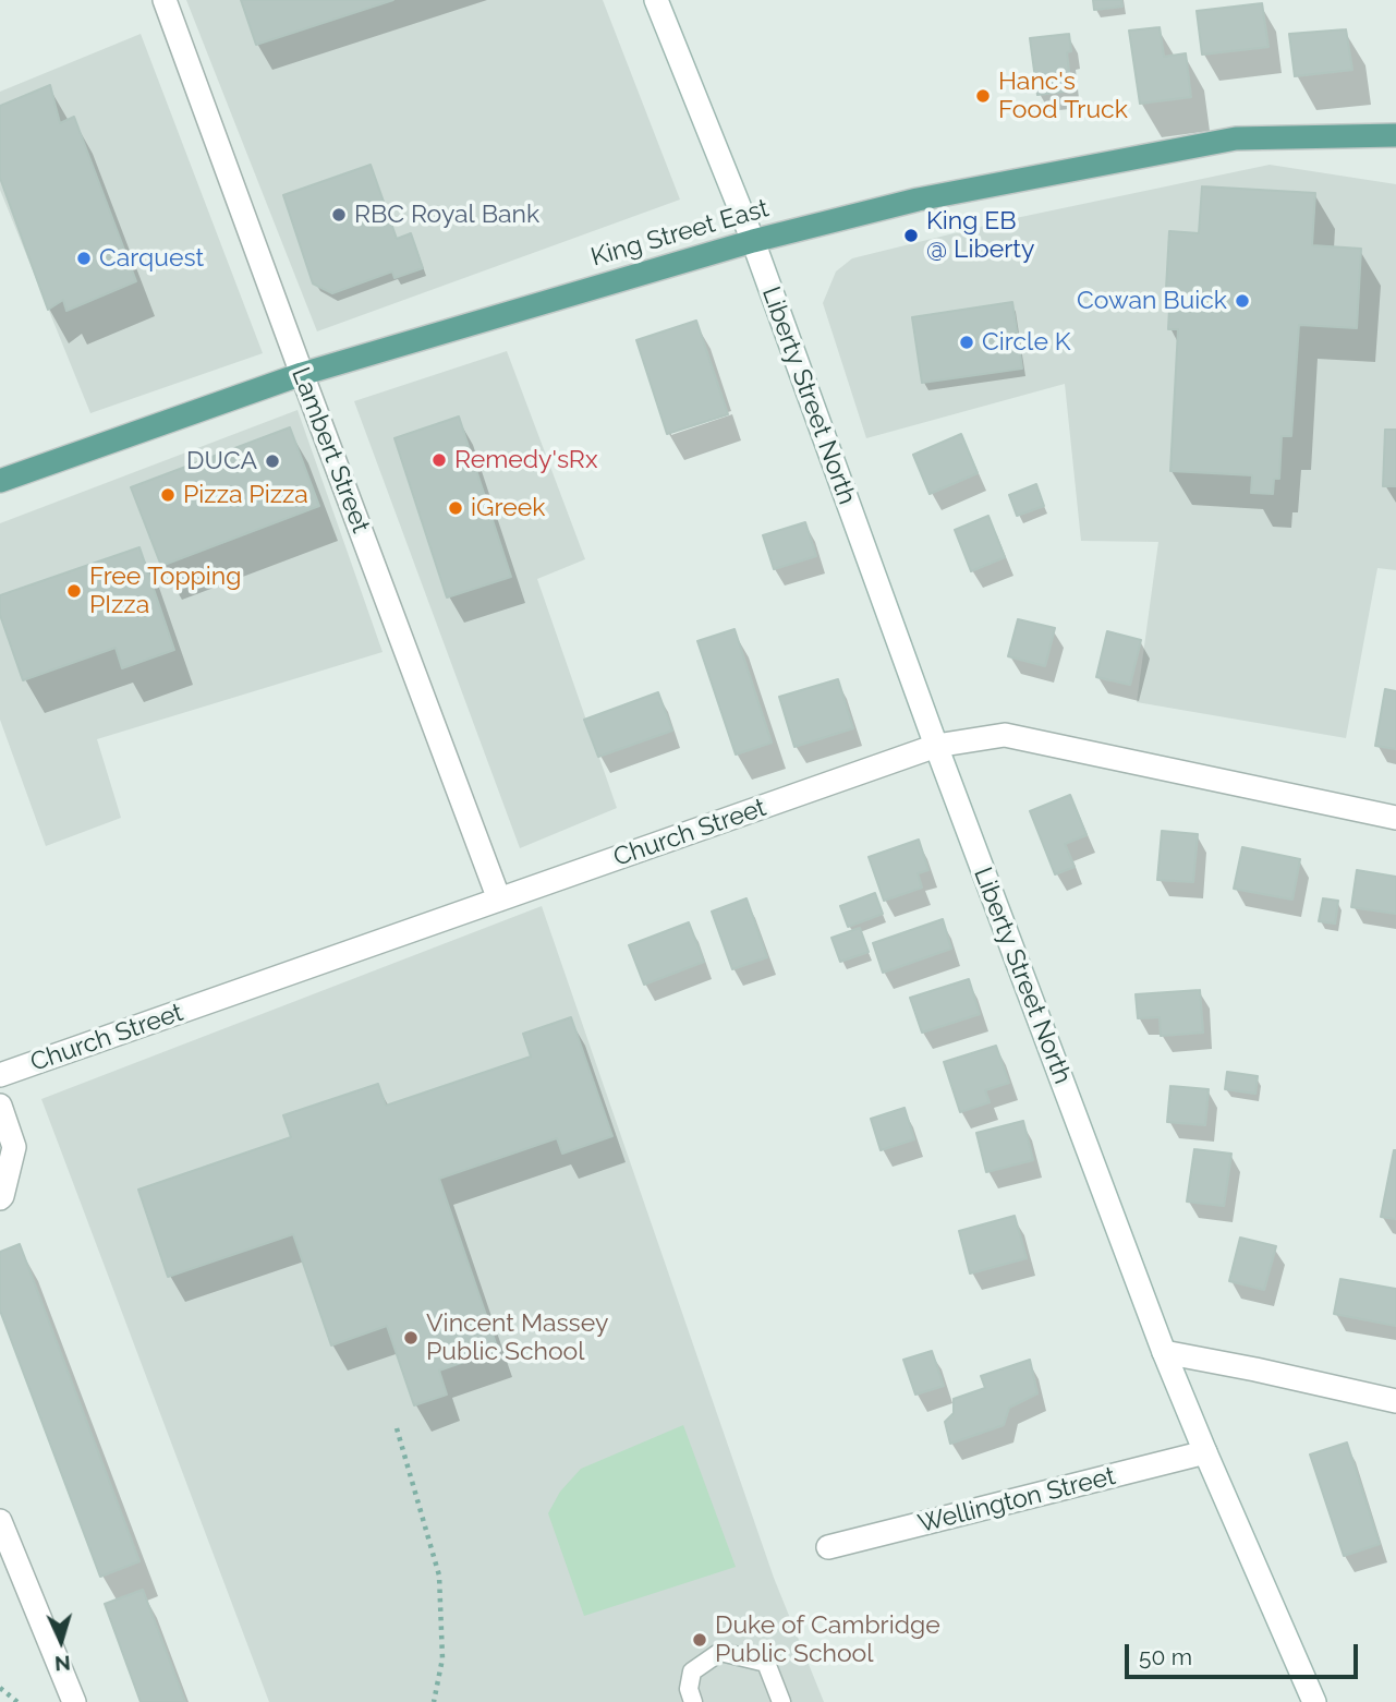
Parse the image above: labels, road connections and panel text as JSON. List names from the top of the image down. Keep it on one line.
{"streets":{"main road":["King Street East"],"street":["Liberty Street North","Lambert Street","Church Street","Wellington Street"]},"crossings":[["King Street East","Liberty Street North"],["King Street East","Lambert Street"],["Liberty Street North","Church Street"],["Liberty Street North","Wellington Street"],["Lambert Street","Church Street"]],"places":["Hanc's Food Truck","RBC Royal Bank","King EB @ Liberty","Carquest","Cowan Buick","Circle K","Remedy'sRx","DUCA","Pizza Pizza","iGreek","Free Topping PIzza","Vincent Massey Public School","Duke of Cambridge Public School"],"scale_bar":"50 m","north":"bottom"}
